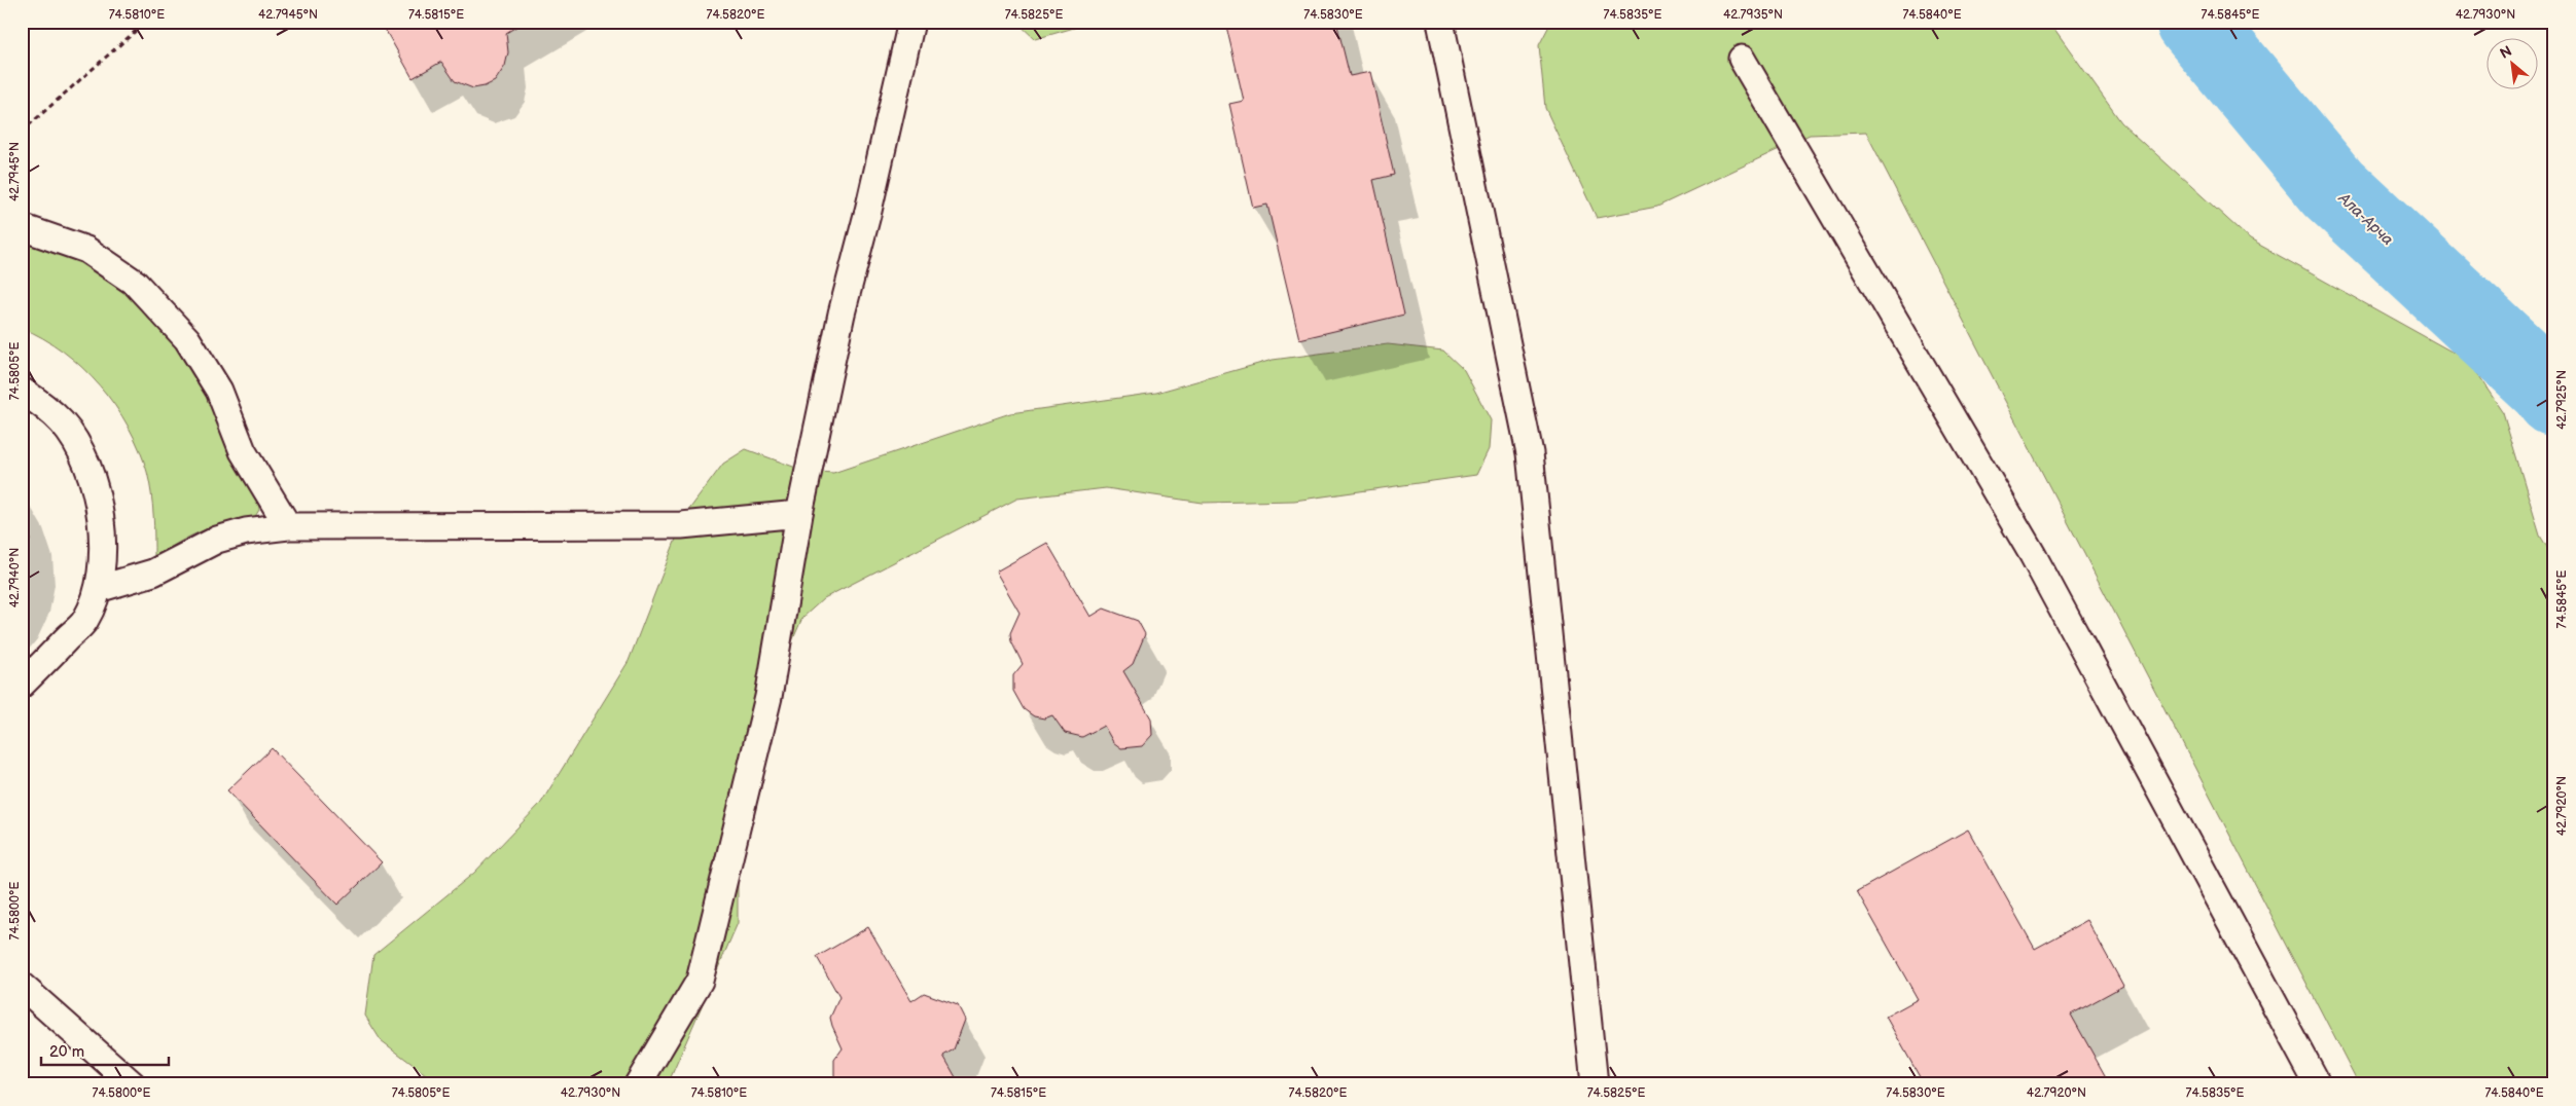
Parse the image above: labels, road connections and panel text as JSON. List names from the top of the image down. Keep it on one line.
{"water":["Ала-Арча"],"scale_bar":"20 m","north":"top left","coordinates":["74.5810°E","42.7945°N","74.5815°E","74.5820°E","74.5825°E","74.5830°E","74.5835°E","42.7935°N","74.5840°E","74.5845°E","42.7930°N","74.5805°E","42.7925°N","42.7940°N","42.7920°N","74.5800°E"]}
